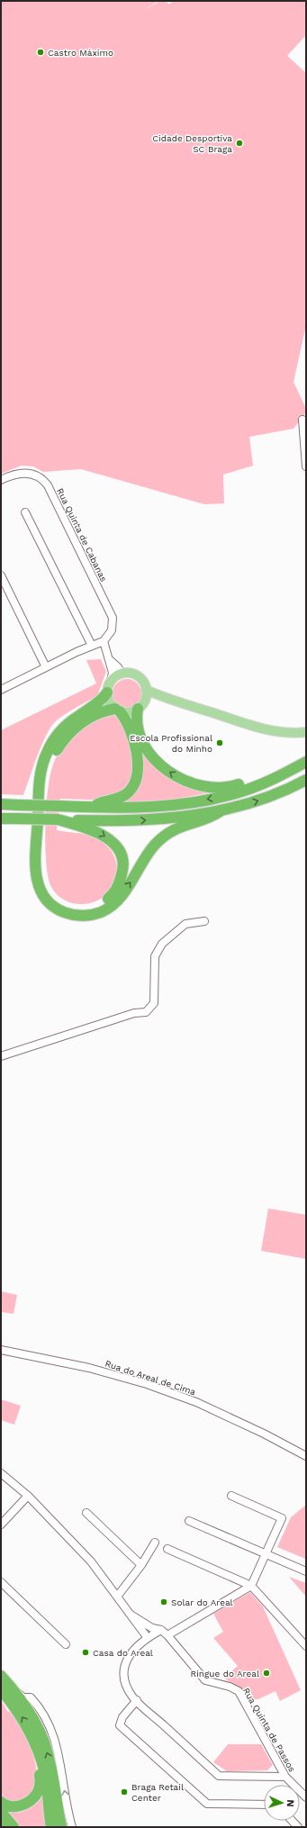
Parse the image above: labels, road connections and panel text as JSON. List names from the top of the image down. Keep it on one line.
{"streets":{"street":["Rua Quinta de Cabanas","Rua do Areal de Cima","Rua Quinta de Passos"]},"places":["Castro Máximo","Cidade Desportiva SC Braga","Escola Profissional do Minho","Solar do Areal","Casa do Areal","Ringue do Areal","Braga Retail Center"],"north":"right"}
